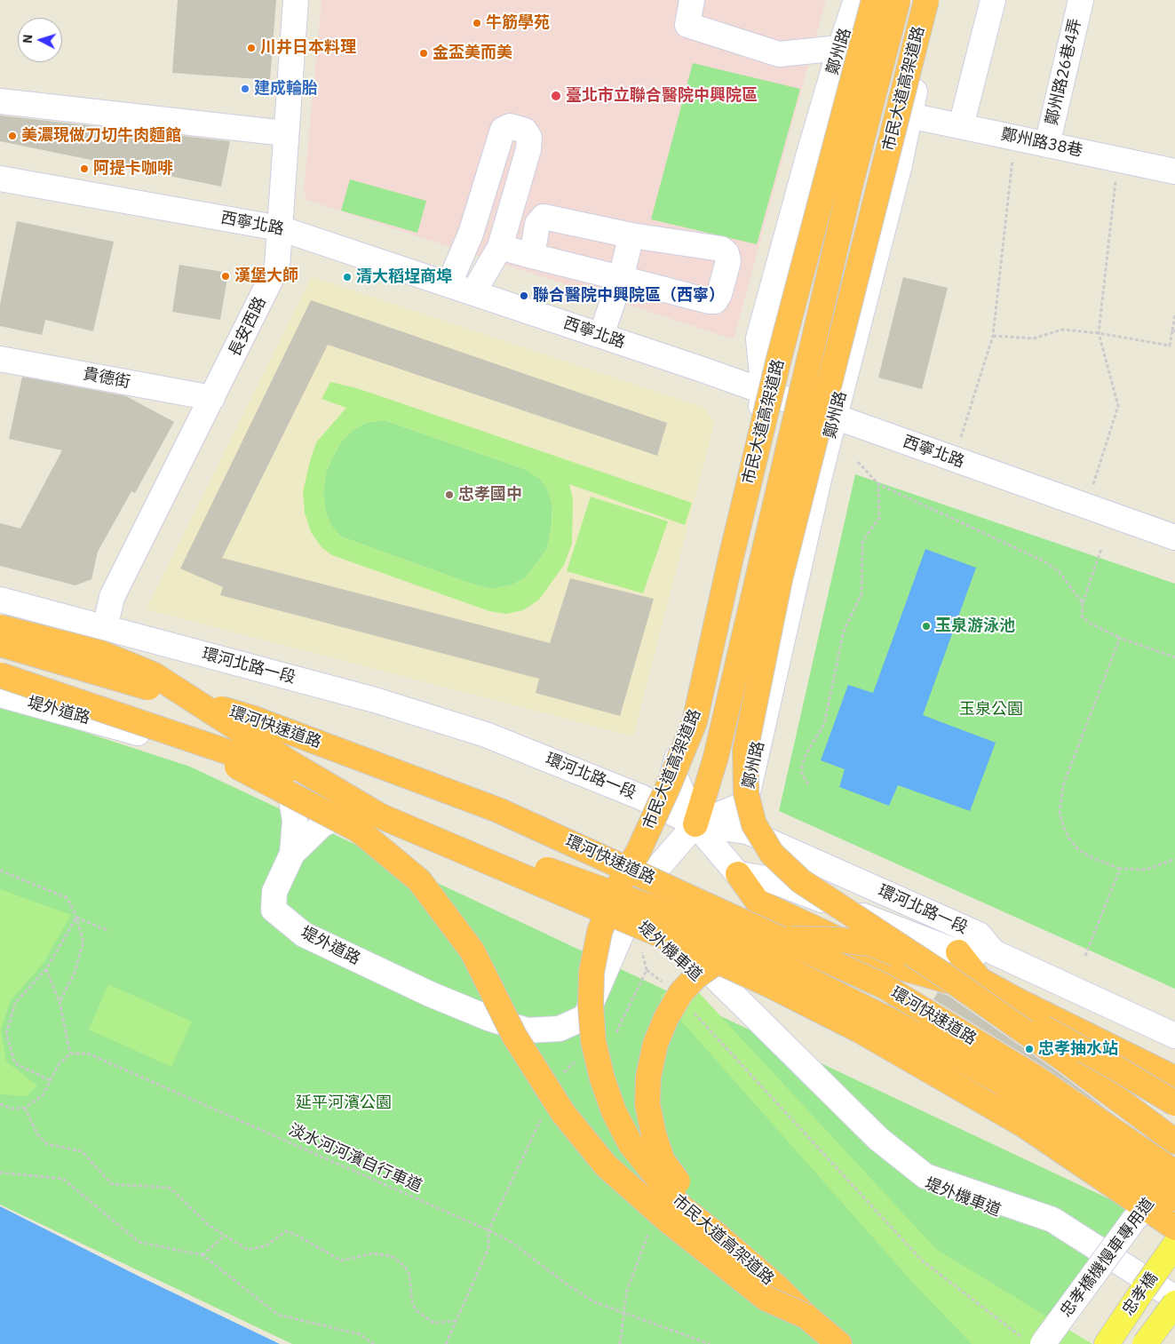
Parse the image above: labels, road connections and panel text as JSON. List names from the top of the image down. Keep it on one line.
{"streets":{"highway":["市民大道高架道路","環河快速道路"],"main road":["忠孝橋"],"street":["鄭州路","鄭州路26巷4弄","鄭州路38巷","西寧北路","長安西路","貴德街","環河北路一段","堤外道路","堤外機車道","忠孝橋機慢車專用道"],"path":["淡水河河濱自行車道"]},"crossings":[["鄭州路","鄭州路38巷"],["鄭州路","西寧北路"],["鄭州路","環河北路一段"],["鄭州路","堤外道路"],["鄭州路26巷4弄","鄭州路38巷"],["西寧北路","長安西路"],["長安西路","貴德街"],["長安西路","環河北路一段"],["環河北路一段","堤外道路"],["堤外道路","堤外機車道"],["環河快速道路","忠孝橋機慢車專用道"]],"parks":["玉泉公園","延平河濱公園"],"places":["牛筋學苑","川井日本料理","金盃美而美","建成輪胎","臺北市立聯合醫院中興院區","美濃現做刀切牛肉麵館","阿提卡咖啡","漢堡大師","清大稻埕商埠","聯合醫院中興院區（西寧）","忠孝國中","玉泉游泳池","忠孝抽水站"],"north":"left"}
